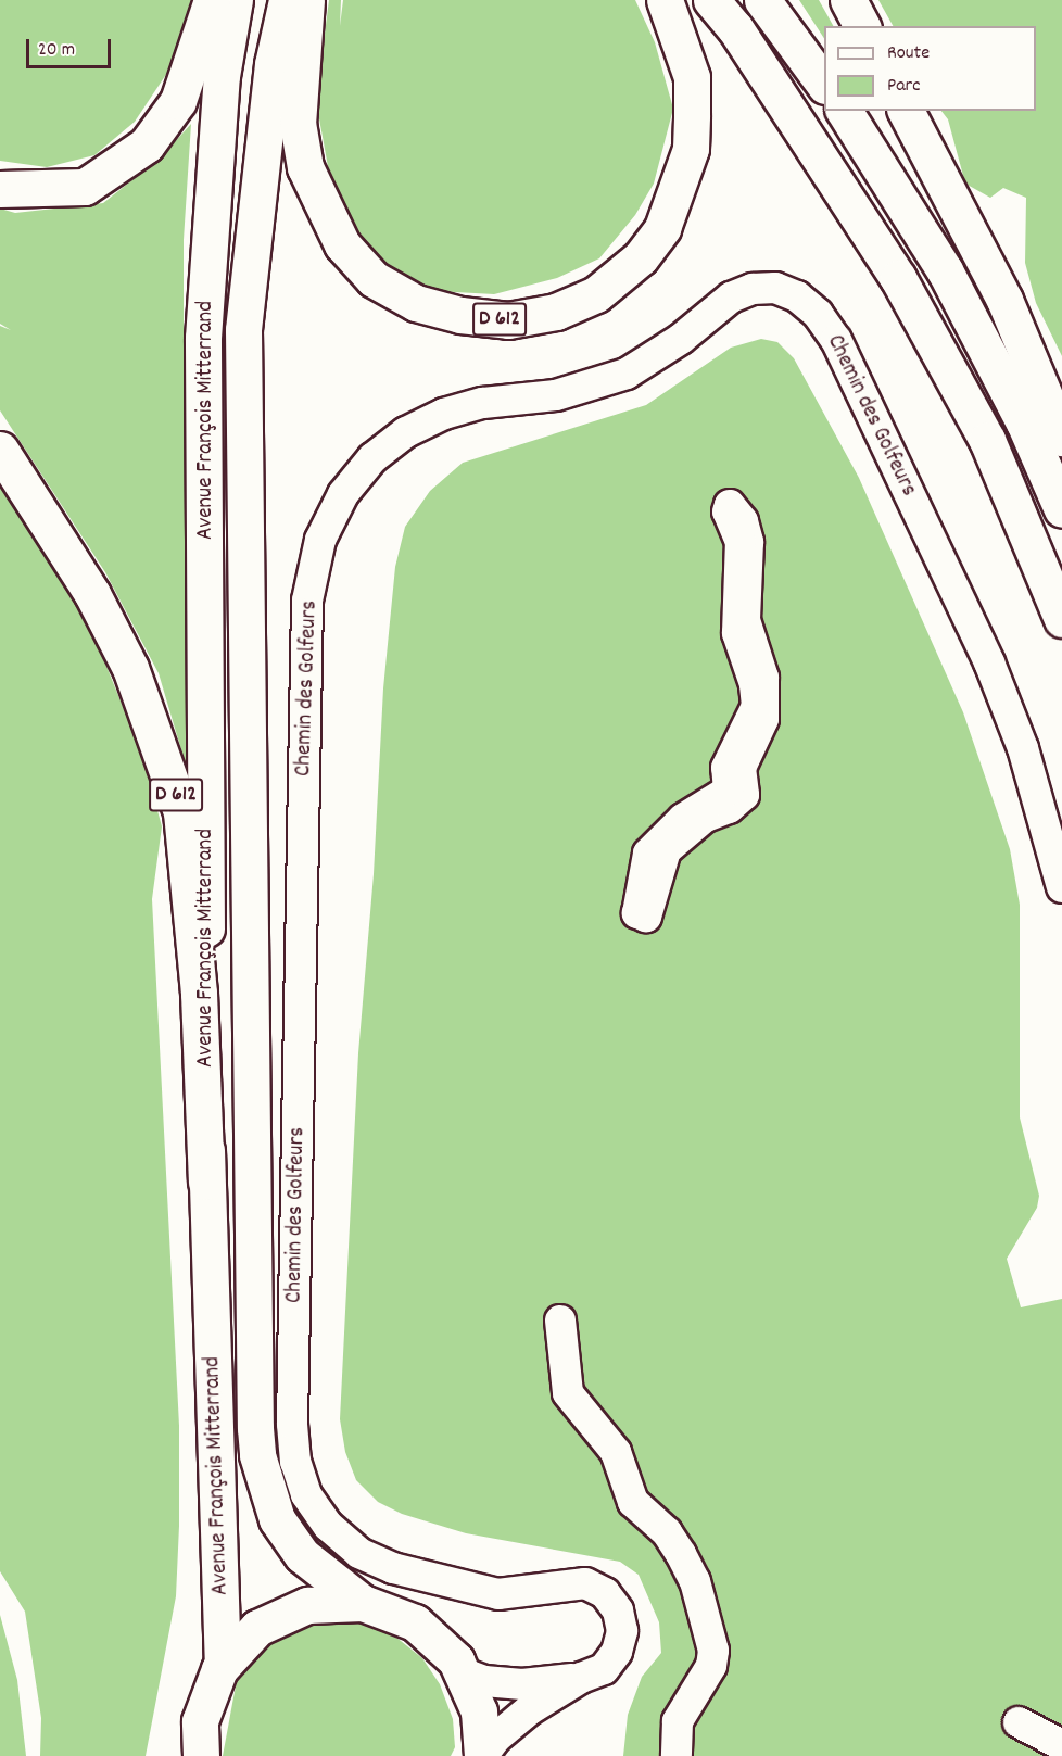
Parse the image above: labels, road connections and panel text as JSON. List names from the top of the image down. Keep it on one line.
{"streets":{"main road":["D 612","Avenue François Mitterrand"],"street":["Chemin des Golfeurs"]},"crossings":[["D 612","Avenue François Mitterrand"]],"legend":["Route","Parc"],"scale_bar":"20 m"}
